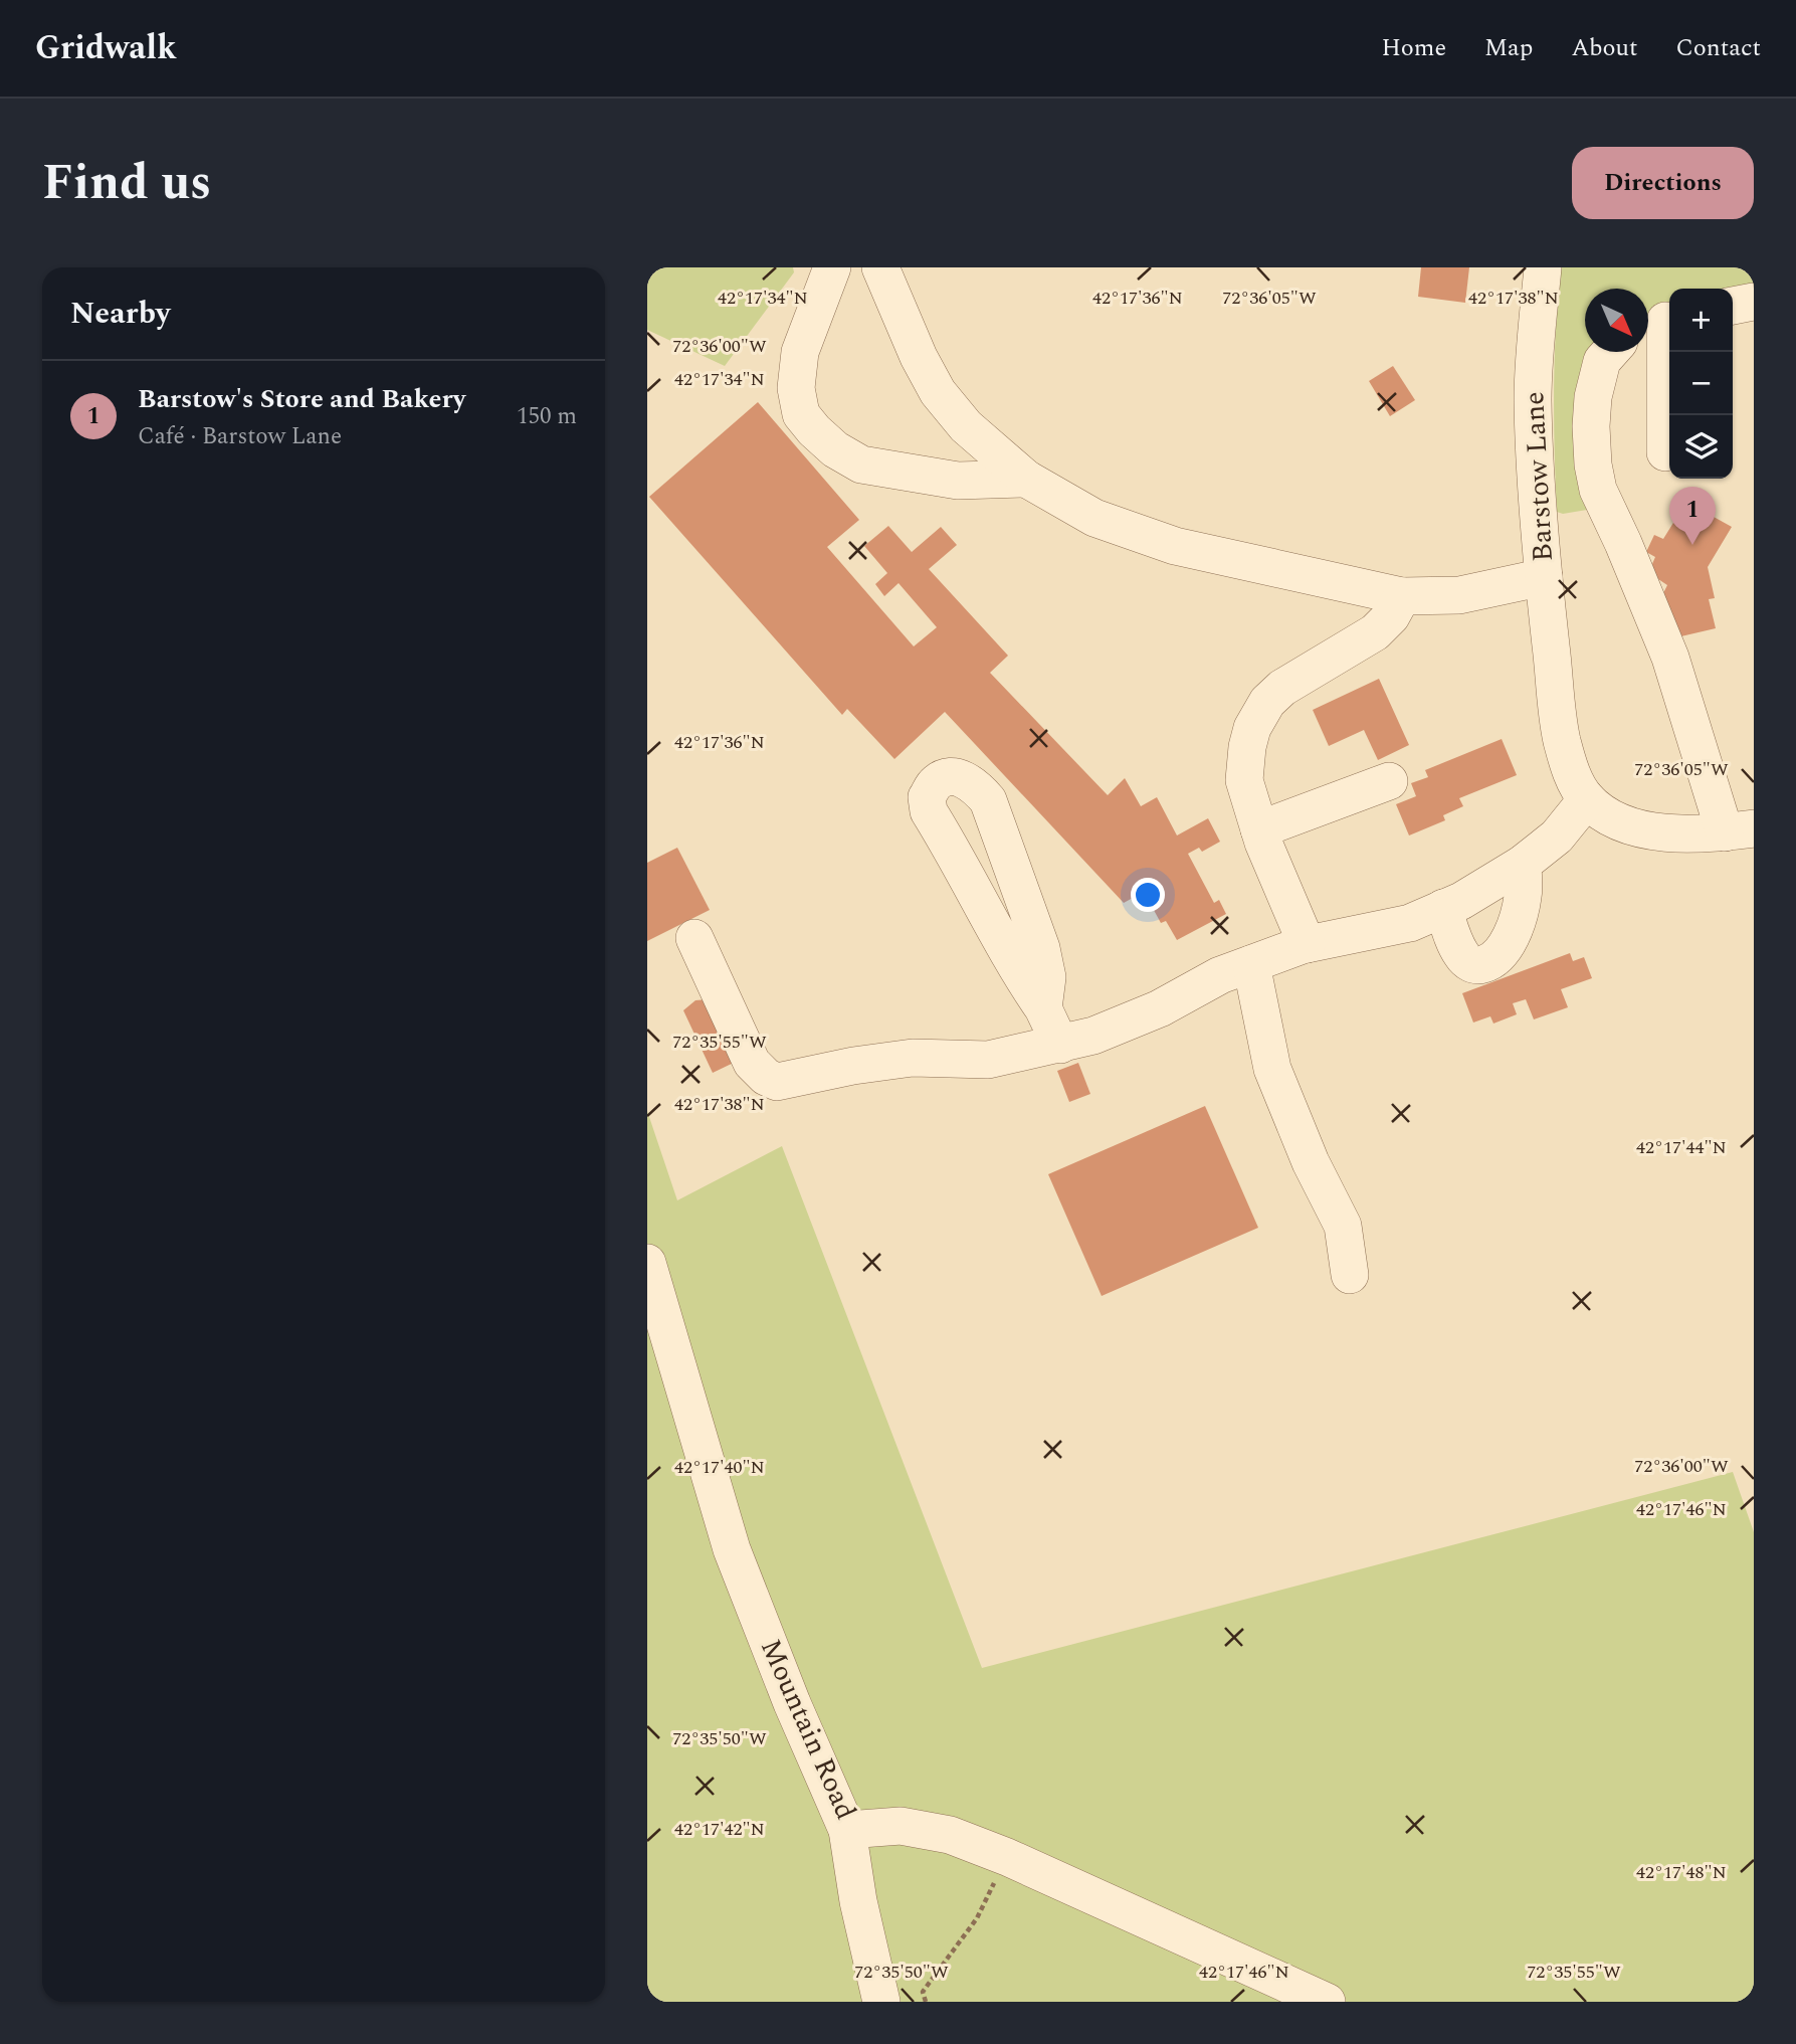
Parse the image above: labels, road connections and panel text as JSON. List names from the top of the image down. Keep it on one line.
{"streets":{"street":["Barstow Lane","Mountain Road"]},"north":"bottom right","page":{"header":"Gridwalk","nav":["Home","Map","About","Contact"],"title":"Find us","buttons":"Directions","heading":"Nearby","map_buttons":["+","−"],"list":[{"mark":"1","name":"Barstow's Store and Bakery","note":"Café · Barstow Lane","value":"150 m"}],"pins":"1"},"coordinates":["42°17'34\"N","42°17'36\"N","42°17'38\"N","72°36'05\"W","72°36'00\"W","72°35'55\"W","42°17'44\"N","42°17'40\"N","42°17'46\"N","72°35'50\"W","42°17'42\"N","42°17'48\"N"]}
